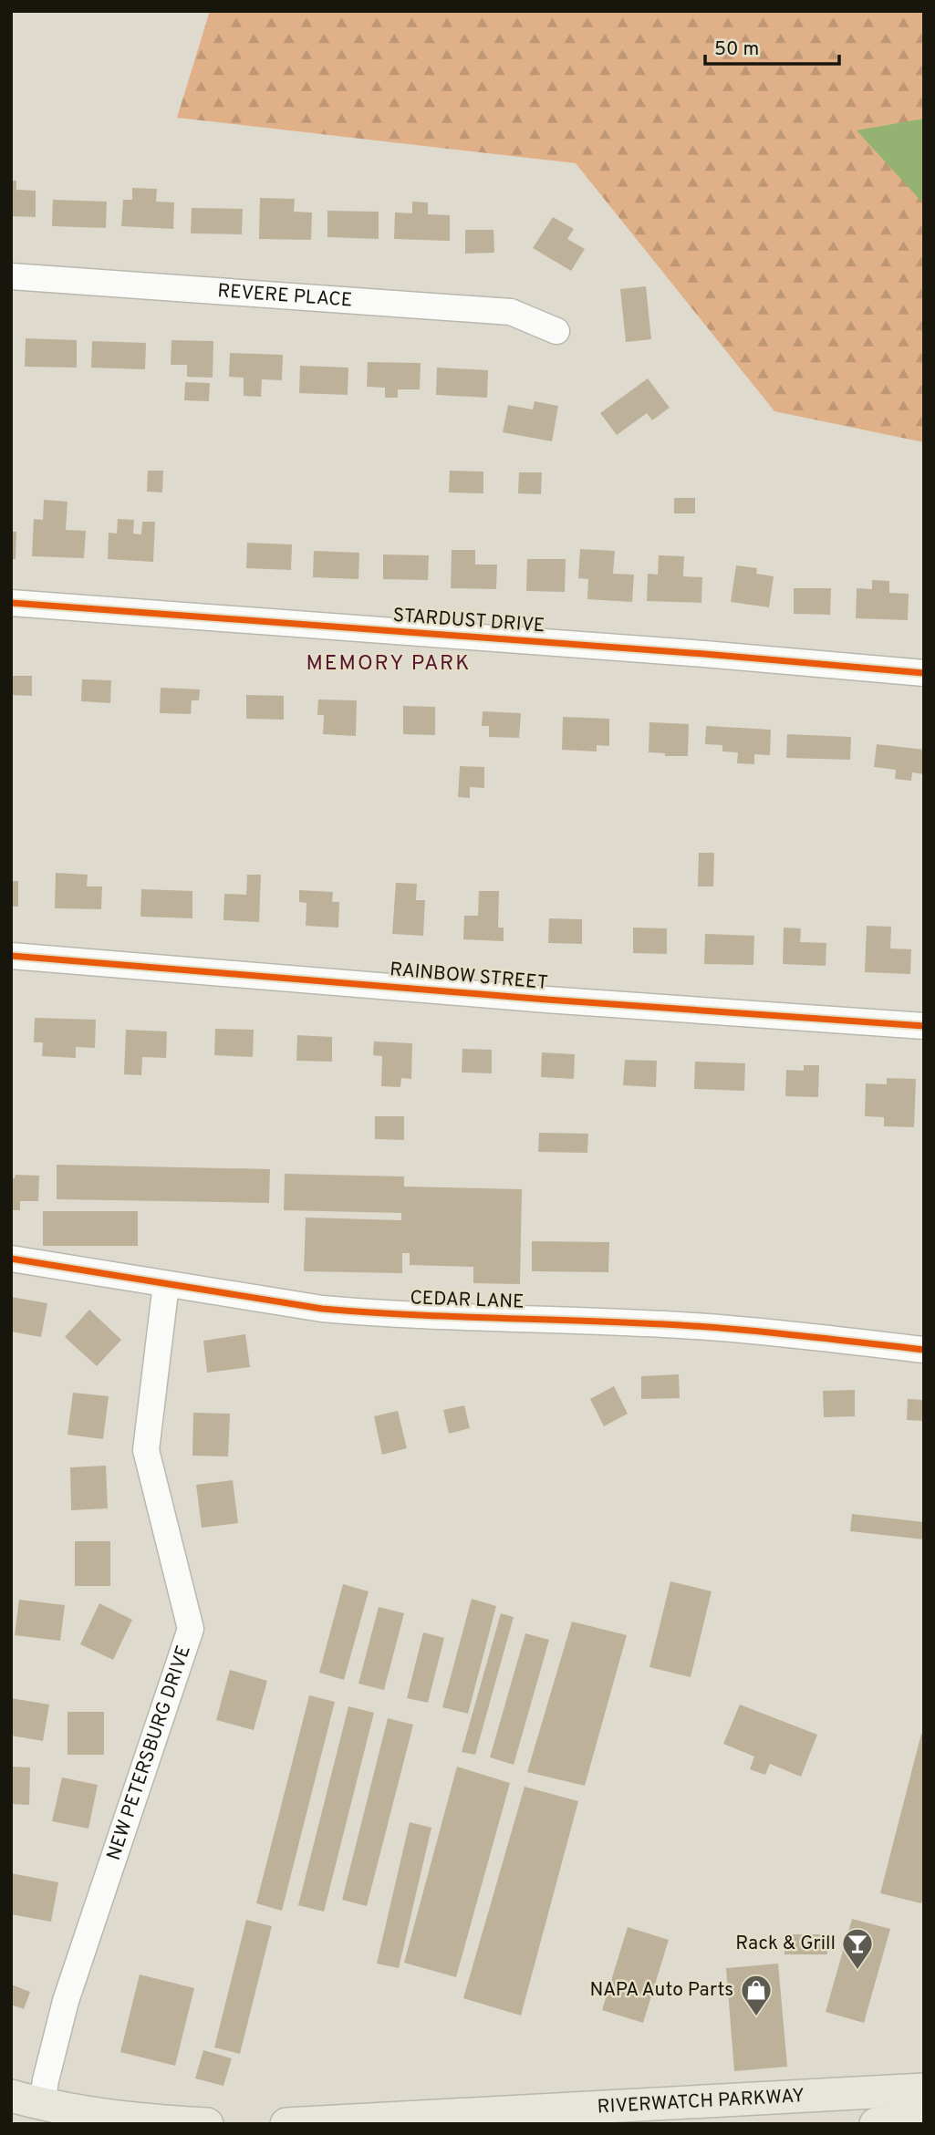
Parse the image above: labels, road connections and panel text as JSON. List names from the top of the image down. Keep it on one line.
{"streets":{"main road":["RIVERWATCH PARKWAY"],"street":["REVERE PLACE","STARDUST DRIVE","RAINBOW STREET","CEDAR LANE","NEW PETERSBURG DRIVE"]},"crossings":[["CEDAR LANE","NEW PETERSBURG DRIVE"]],"districts":["MEMORY PARK"],"places":{"bar":["Rack & Grill"],"shop":["NAPA Auto Parts"]},"scale_bar":"50 m"}
